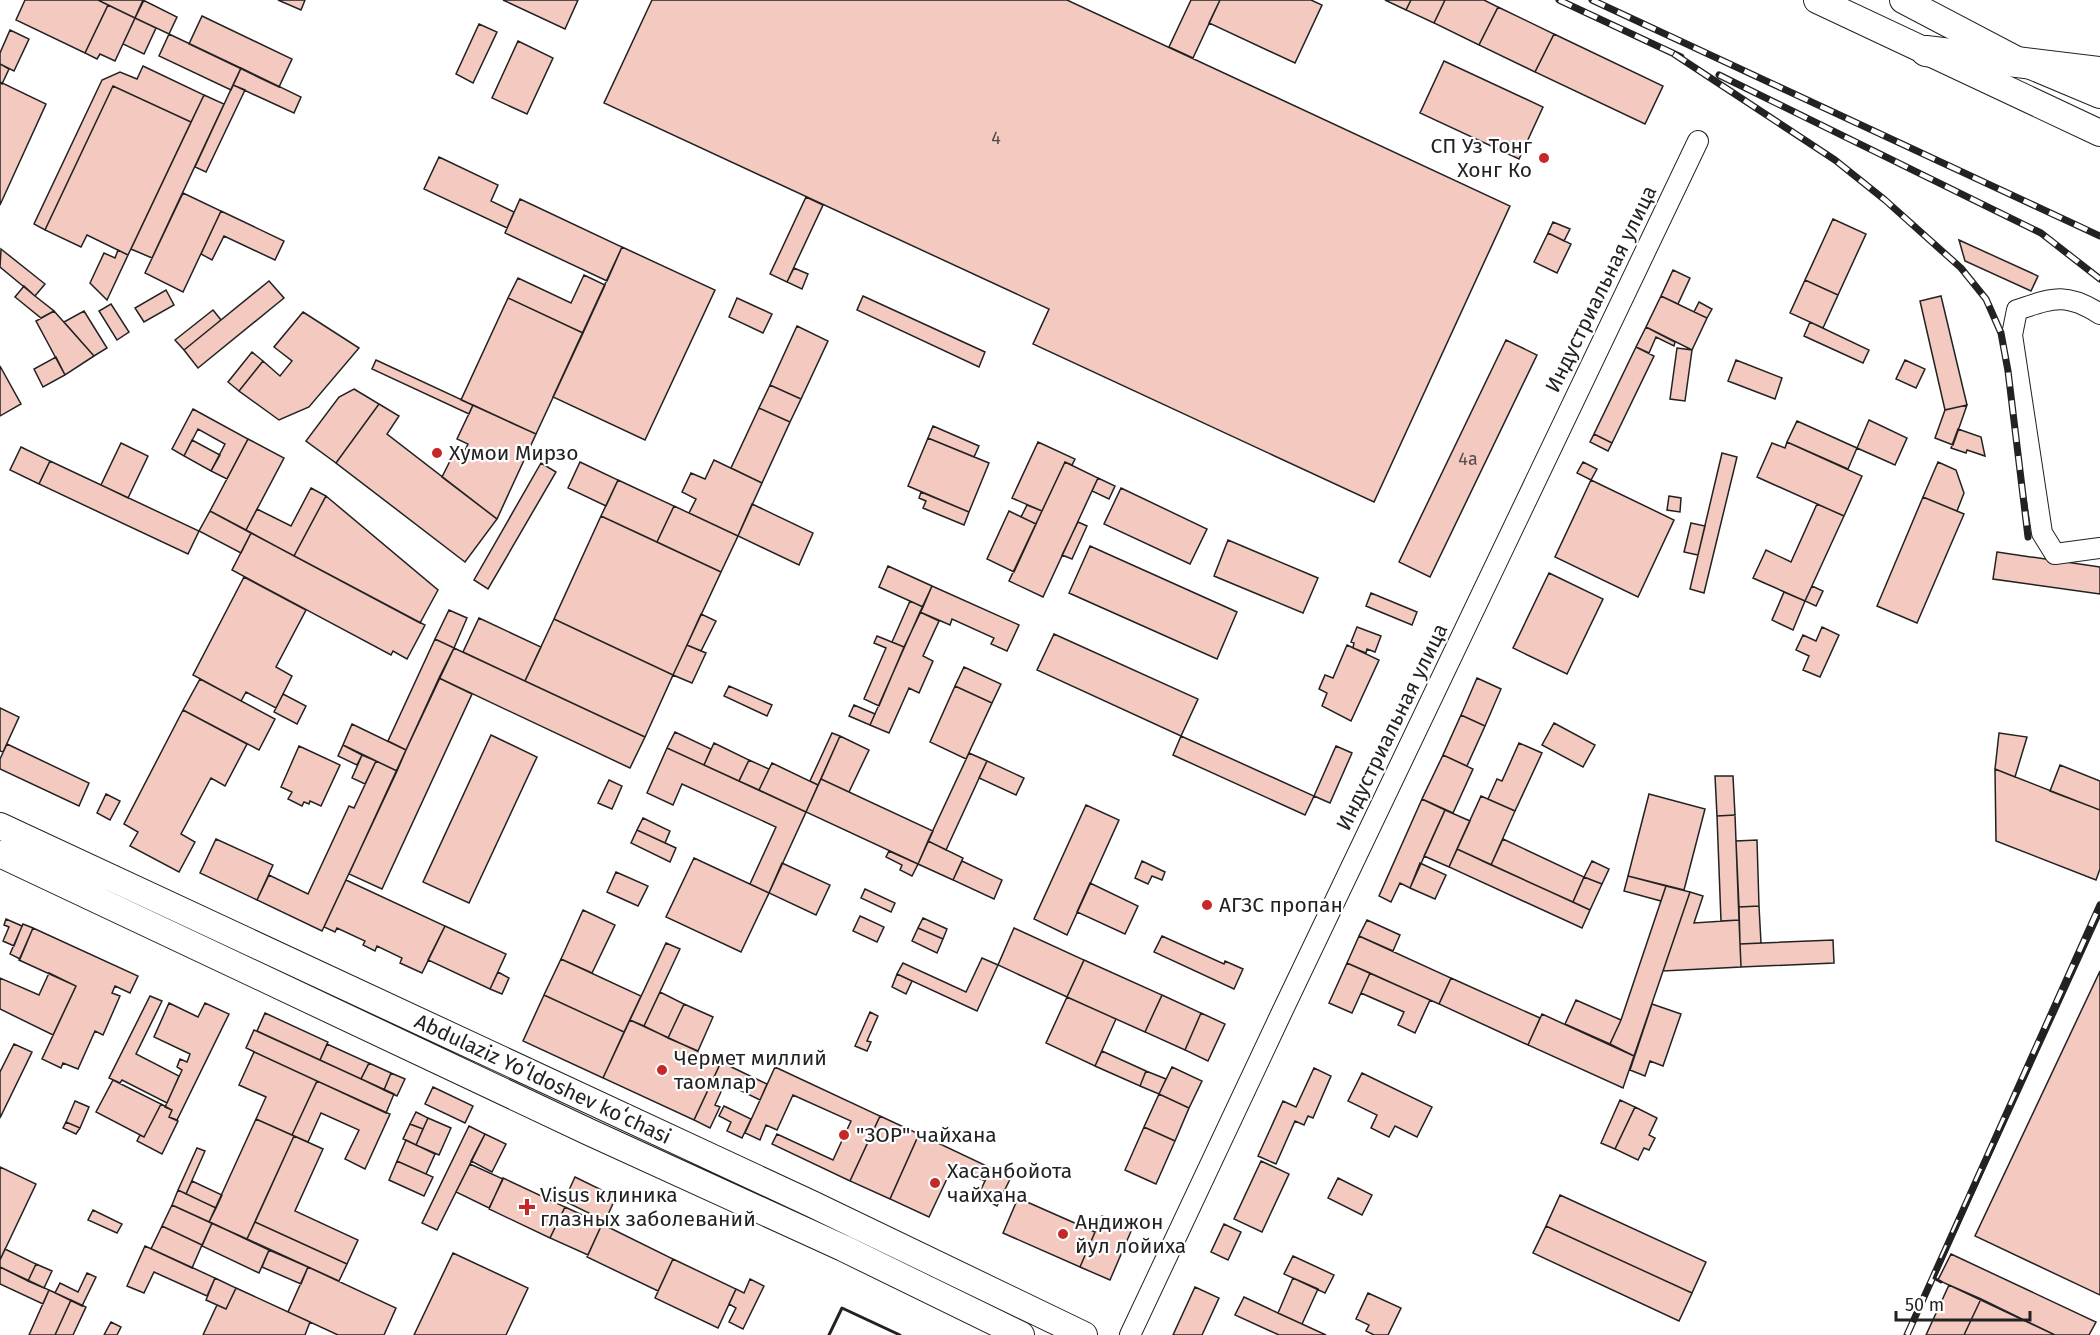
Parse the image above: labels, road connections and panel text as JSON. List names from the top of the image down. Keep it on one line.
{"streets":{"main road":["Abdulaziz Yoʻldoshev koʻchasi"],"street":["Индустриальная улица"]},"places":{"other":["СП Уз Тонг Хонг Ко","Хумои Мирзо","АГЗС пропан","Чермет миллий таомлар","\"ЗОР\" чайхана","Хасанбойота чайхана","Андижон йул лойиха"],"health":["Visus клиника глазных заболеваний"]},"house_numbers":["4","4а"],"scale_bar":"50 m"}
